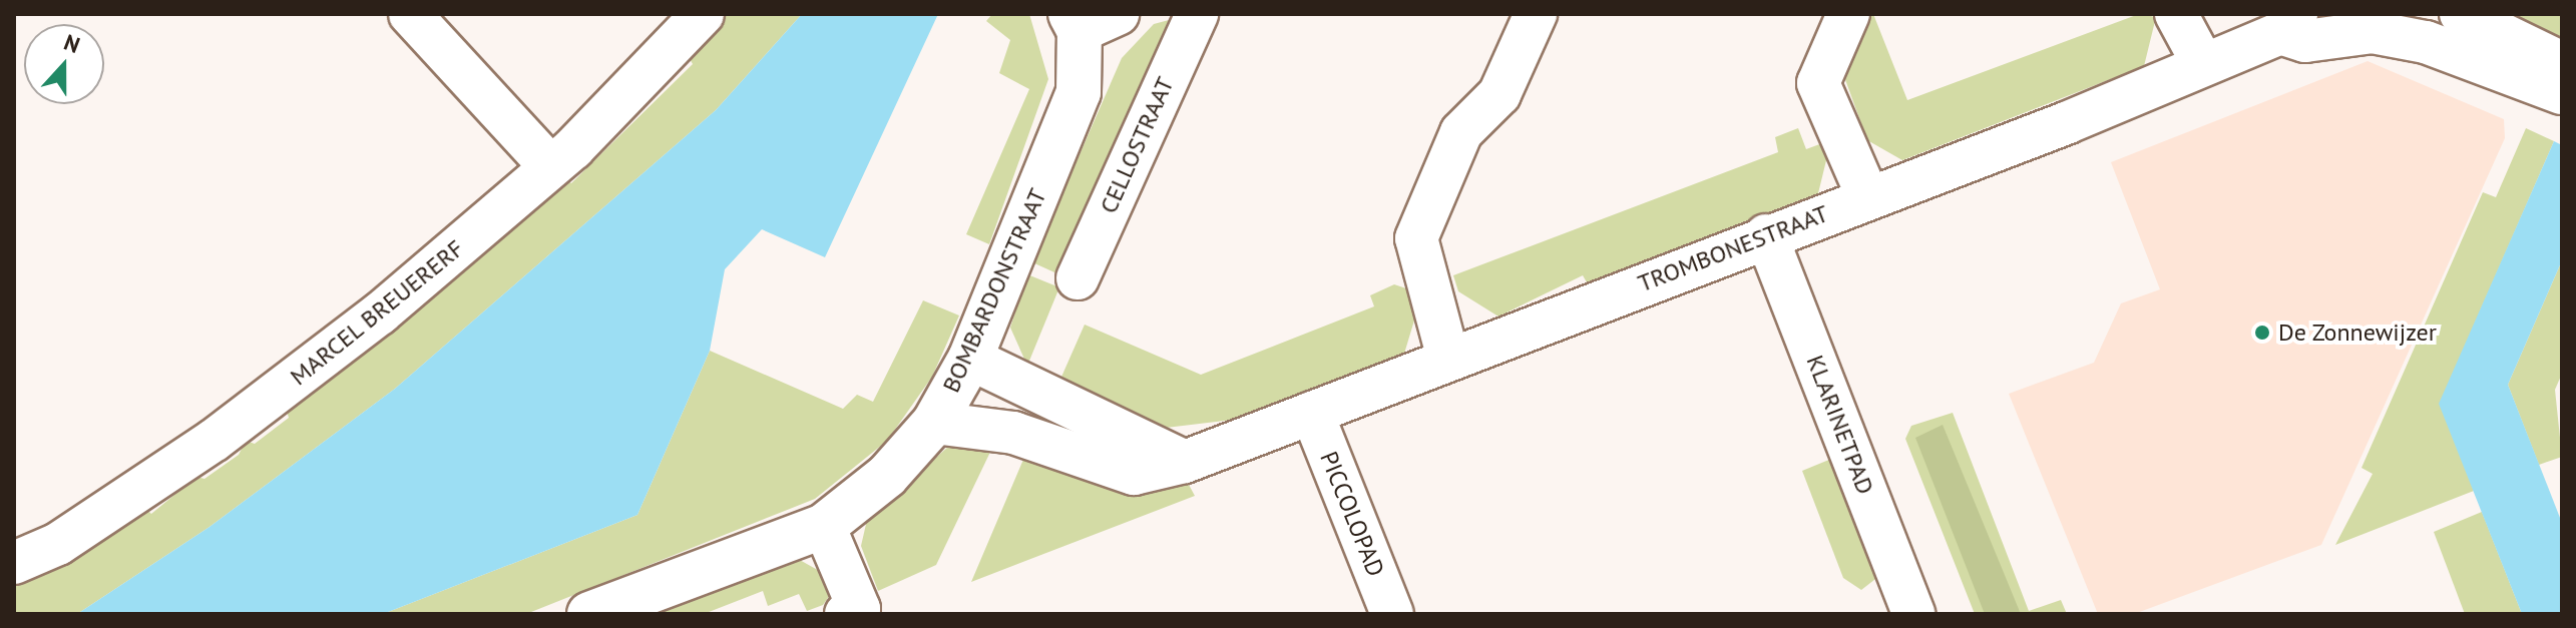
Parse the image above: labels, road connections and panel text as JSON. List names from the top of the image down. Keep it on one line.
{"streets":{"street":["CELLOSTRAAT","TROMBONESTRAAT","BOMBARDONSTRAAT","MARCEL BREUERERF","KLARINETPAD","PICCOLOPAD"]},"crossings":[["TROMBONESTRAAT","BOMBARDONSTRAAT"],["TROMBONESTRAAT","KLARINETPAD"],["TROMBONESTRAAT","PICCOLOPAD"]],"places":["De Zonnewijzer"],"north":"top"}
